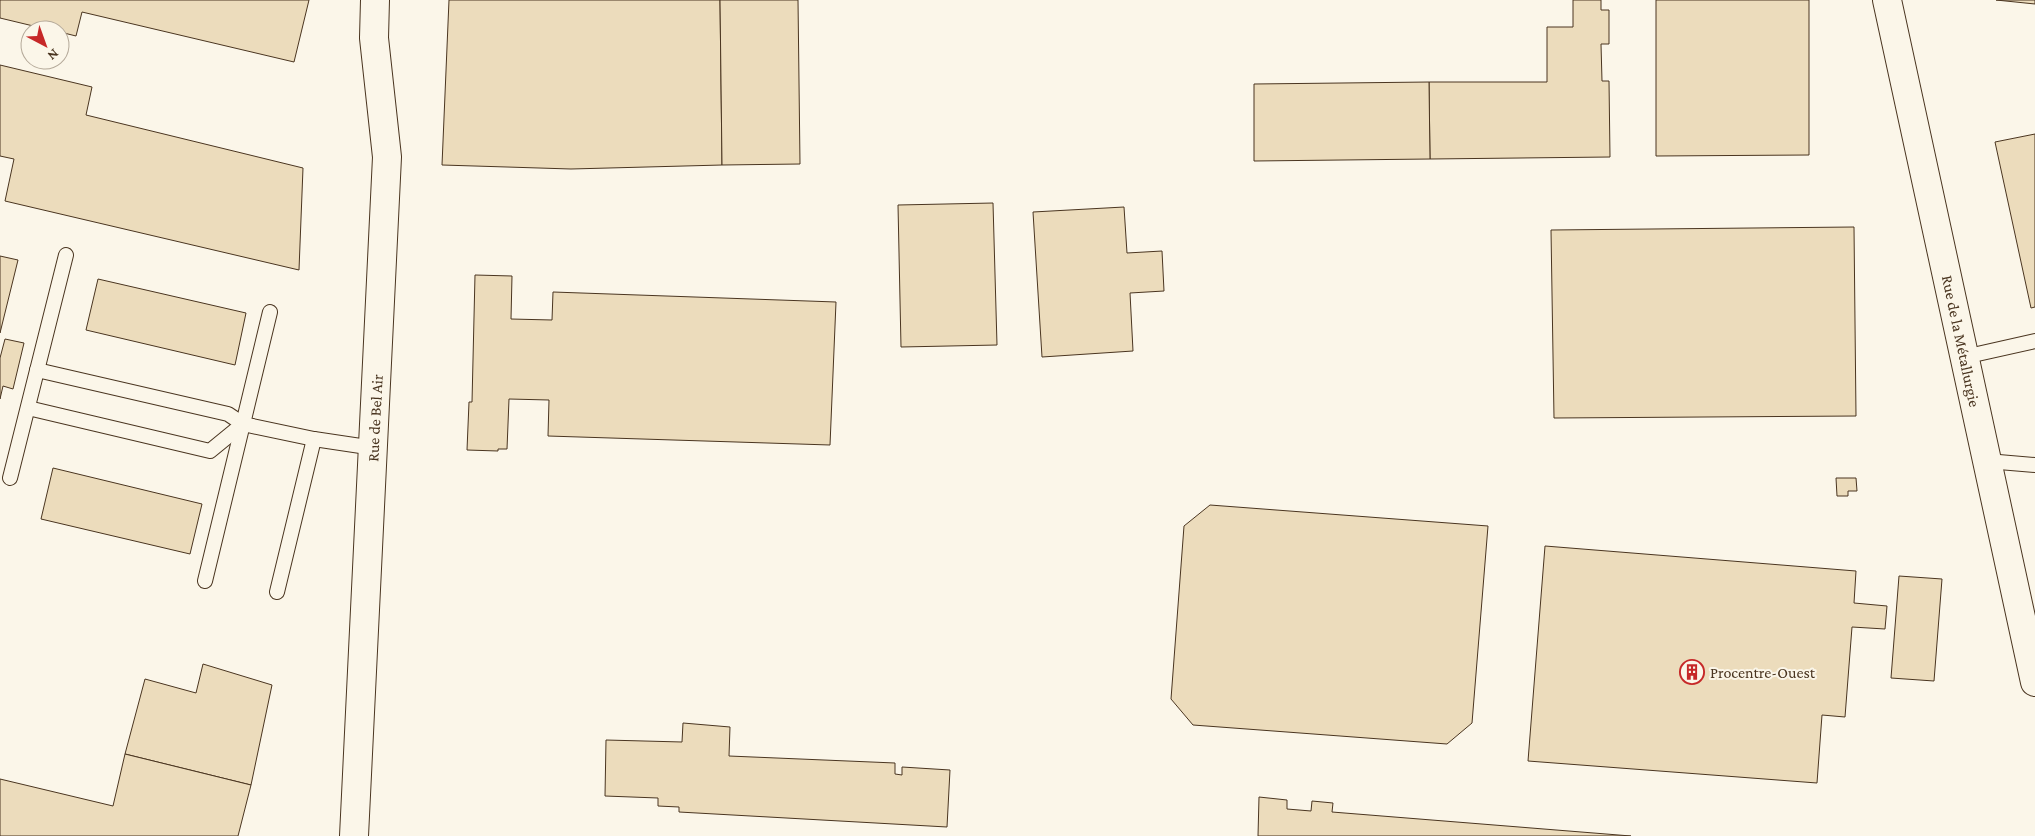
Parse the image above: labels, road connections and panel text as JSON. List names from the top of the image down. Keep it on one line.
{"streets":{"street":["Rue de la Métallurgie","Rue de Bel Air"]},"places":{"building":["Procentre-Ouest"]},"north":"bottom right"}
